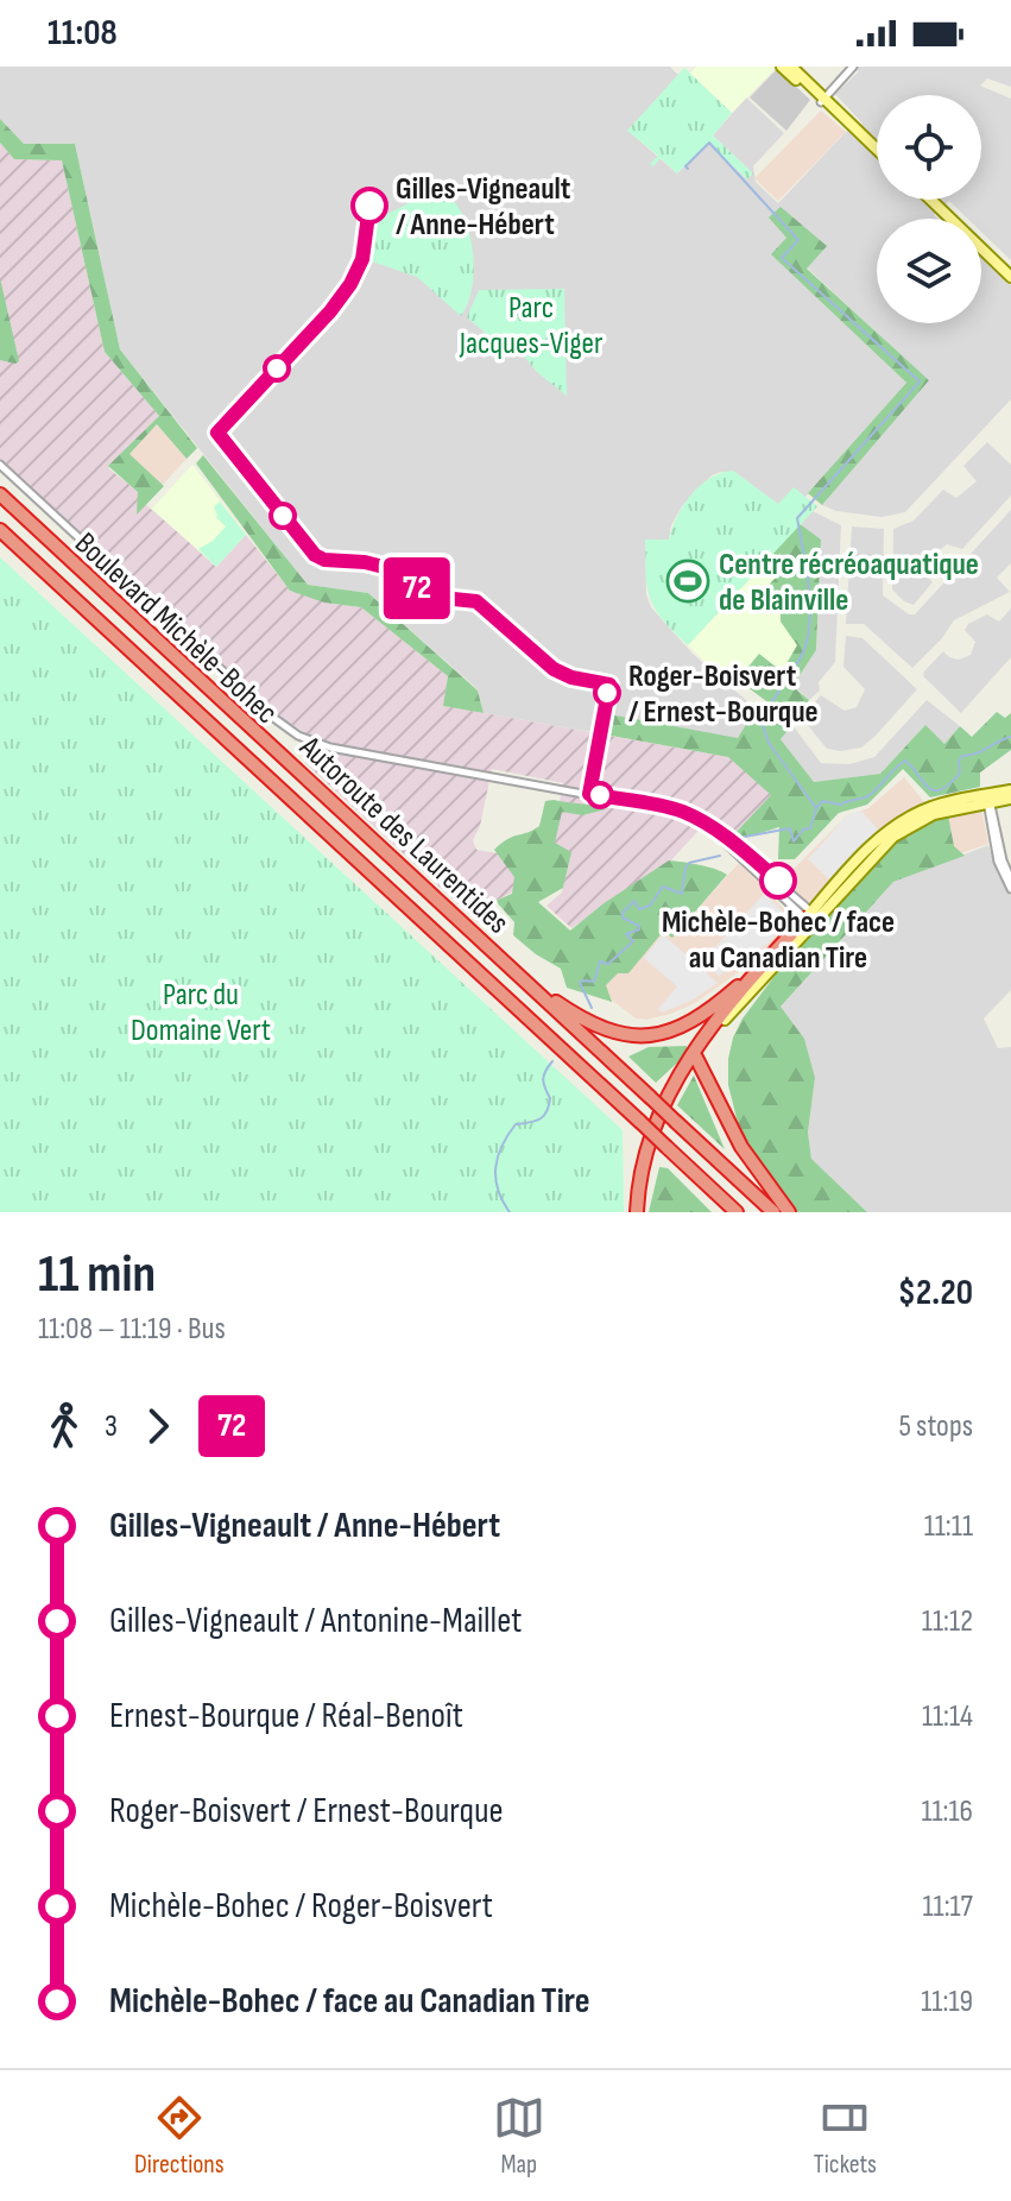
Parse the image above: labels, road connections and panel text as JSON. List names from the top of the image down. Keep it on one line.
{"streets":{"highway":["Autoroute des Laurentides"],"street":["Boulevard Michèle-Bohec"]},"parks":["Parc Jacques-Viger","Parc du Domaine Vert"],"places":{"other":["Gilles-Vigneault / Anne-Hébert","Roger-Boisvert / Ernest-Bourque","Michèle-Bohec / face au Canadian Tire"],"sports":["Centre récréoaquatique de Blainville"]},"lines":["bus line 72"],"page":{"status":"11:08","on_map":"72","heading":["11 min","11:08 – 11:19 · Bus","$2.20"],"legs":["3","72","5 stops"],"list":[{"name":"Gilles-Vigneault / Anne-Hébert","value":"11:11"},{"name":"Gilles-Vigneault / Antonine-Maillet","value":"11:12"},{"name":"Ernest-Bourque / Réal-Benoît","value":"11:14"},{"name":"Roger-Boisvert / Ernest-Bourque","value":"11:16"},{"name":"Michèle-Bohec / Roger-Boisvert","value":"11:17"},{"name":"Michèle-Bohec / face au Canadian Tire","value":"11:19"}],"tabs":["Directions","Map","Tickets"]}}
